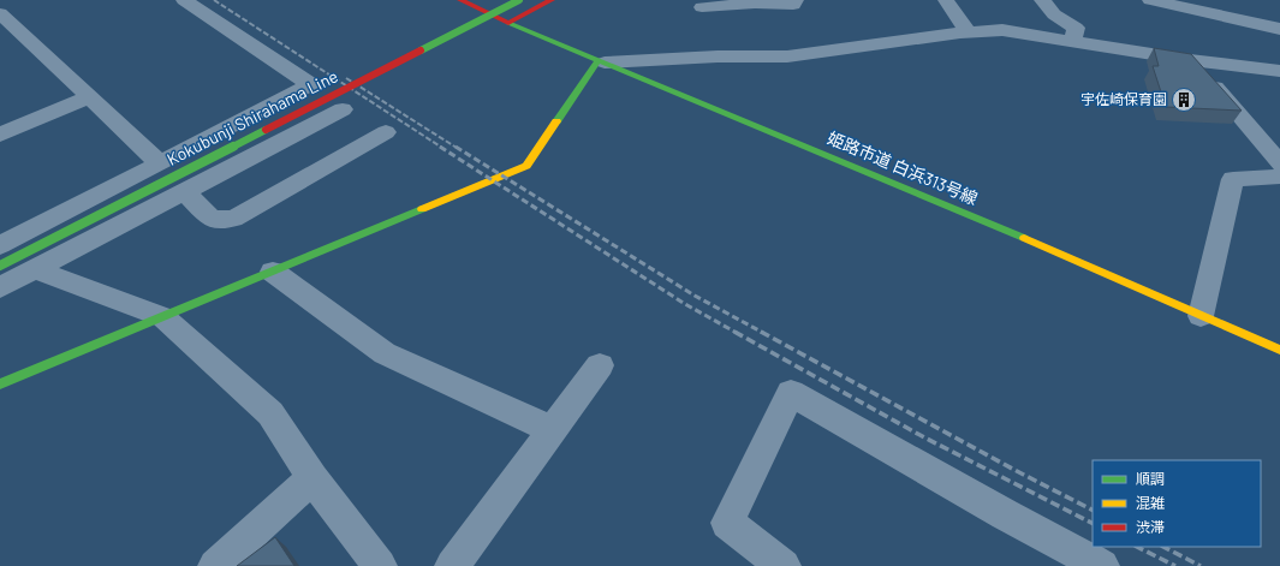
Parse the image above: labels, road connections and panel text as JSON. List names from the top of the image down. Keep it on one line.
{"streets":{"main road":["Kokubunji Shirahama Line","姫路市道 白浜313号線"]},"places":{"building":["宇佐崎保育園"]},"legend":["順調","混雑","渋滞"]}
